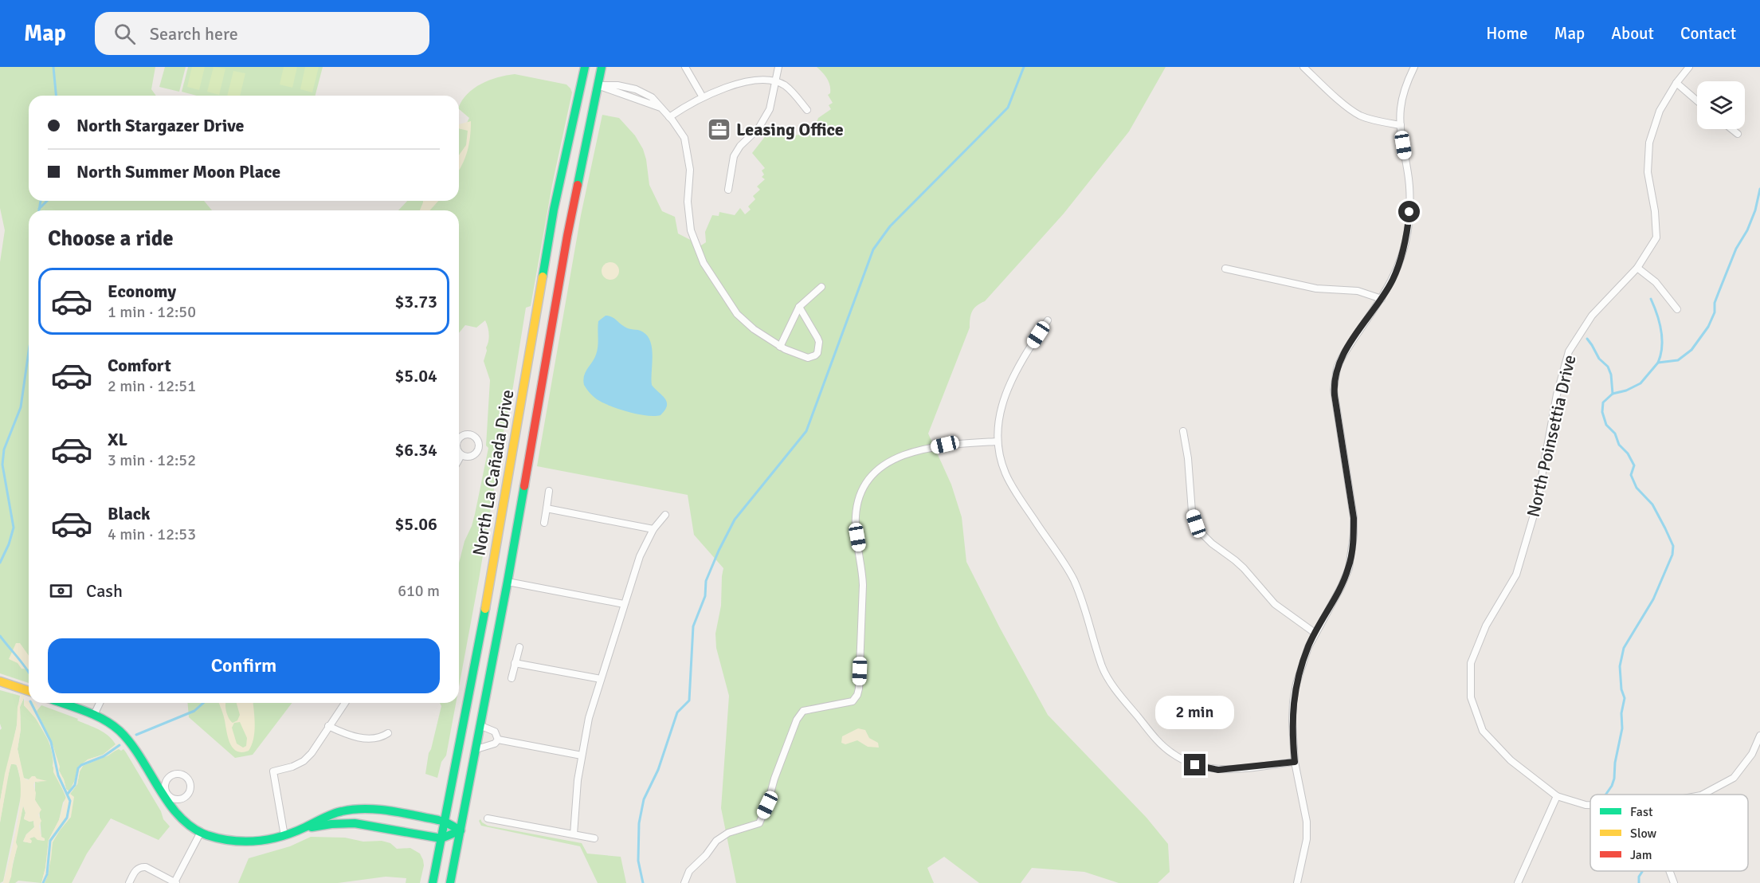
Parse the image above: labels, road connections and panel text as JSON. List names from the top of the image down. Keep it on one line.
{"streets":{"main road":["North La Cañada Drive"],"street":["North Poinsettia Drive"]},"places":{"office":["Leasing Office"]},"legend":["Fast","Slow","Jam"],"page":{"header":"Map","search":"Search here","nav":["Home","Map","About","Contact"],"banner":["North Stargazer Drive","North Summer Moon Place"],"heading":"Choose a ride","list":[{"name":"Economy","note":"1 min · 12:50","value":"$3.73"},{"name":"Comfort","note":"2 min · 12:51","value":"$5.04"},{"name":"XL","note":"3 min · 12:52","value":"$6.34"},{"name":"Black","note":"4 min · 12:53","value":"$5.06"}],"pay":["Cash","610 m"],"buttons":"Confirm","bubble":"2 min"}}
